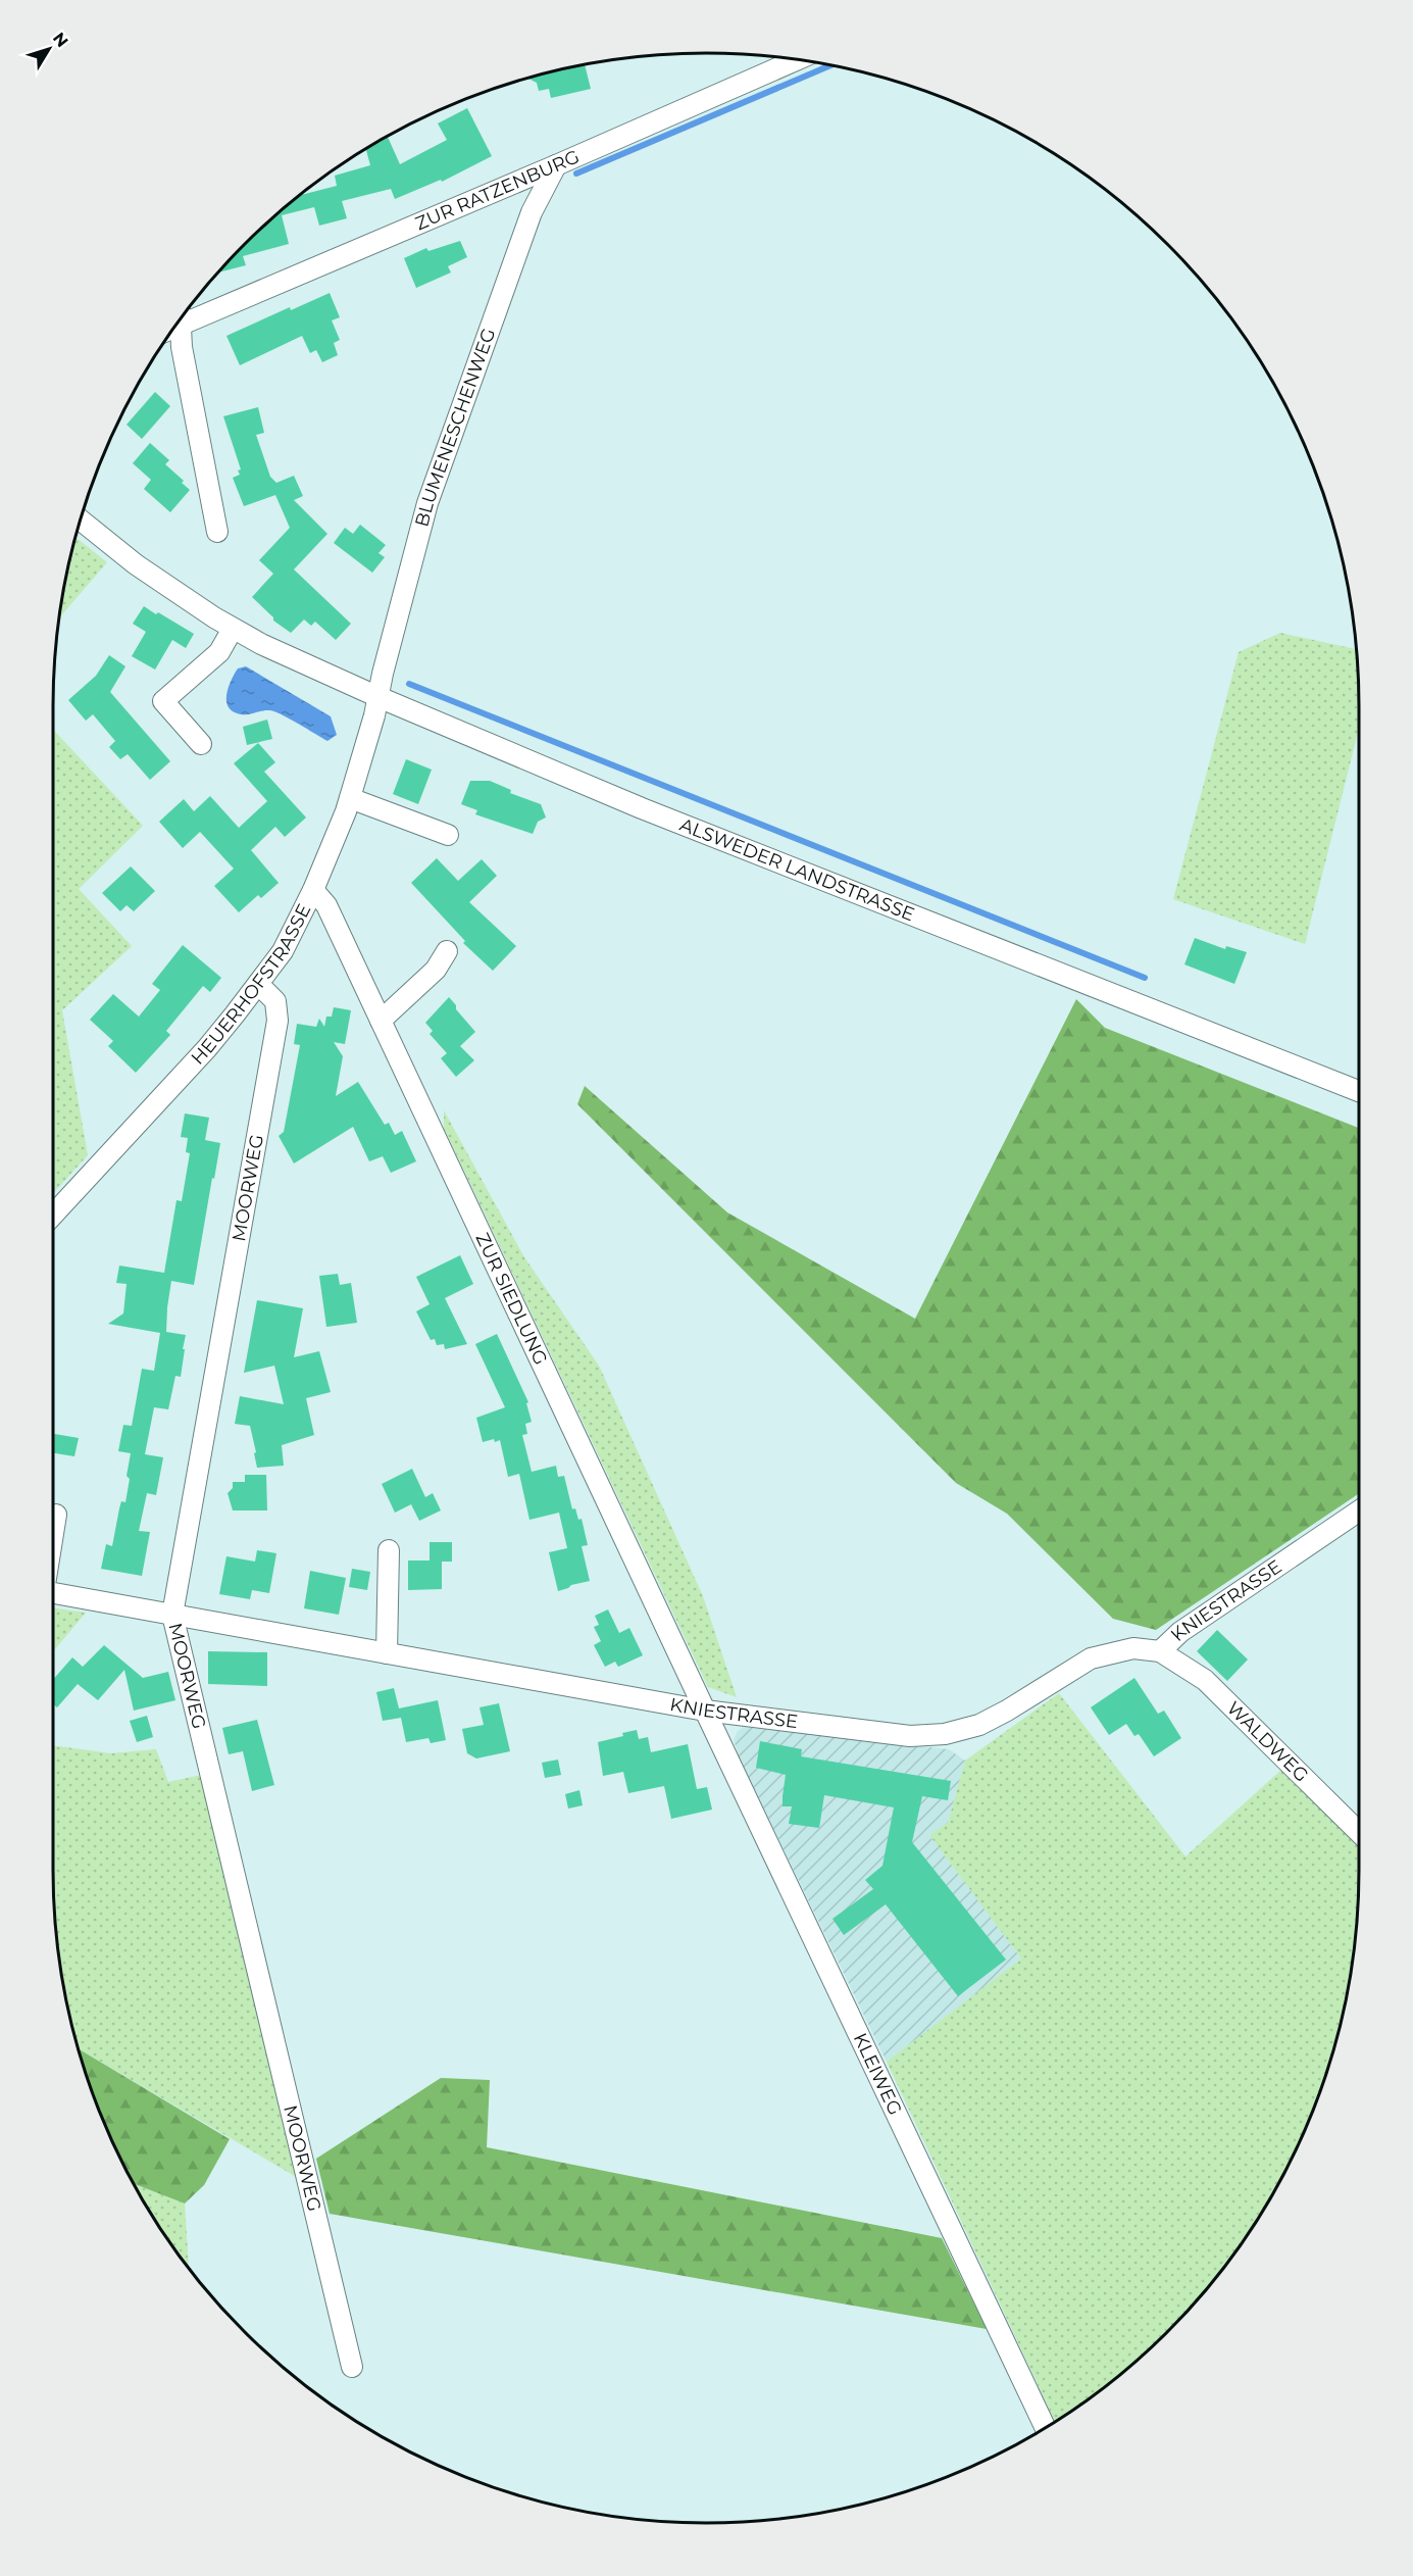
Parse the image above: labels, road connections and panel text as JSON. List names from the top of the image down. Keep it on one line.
{"streets":{"street":["ZUR RATZENBURG","BLUMENESCHENWEG","ALSWEDER LANDSTRASSE","HEUERHOFSTRASSE","MOORWEG","ZUR SIEDLUNG","KNIESTRASSE","WALDWEG","KLEIWEG"]},"crossings":[["ZUR RATZENBURG","BLUMENESCHENWEG"],["BLUMENESCHENWEG","ALSWEDER LANDSTRASSE"],["BLUMENESCHENWEG","HEUERHOFSTRASSE"],["ALSWEDER LANDSTRASSE","HEUERHOFSTRASSE"],["HEUERHOFSTRASSE","MOORWEG"],["HEUERHOFSTRASSE","ZUR SIEDLUNG"],["MOORWEG","KNIESTRASSE"],["ZUR SIEDLUNG","KNIESTRASSE"],["ZUR SIEDLUNG","KLEIWEG"],["KNIESTRASSE","WALDWEG"],["KNIESTRASSE","KLEIWEG"]],"north":"top right"}
